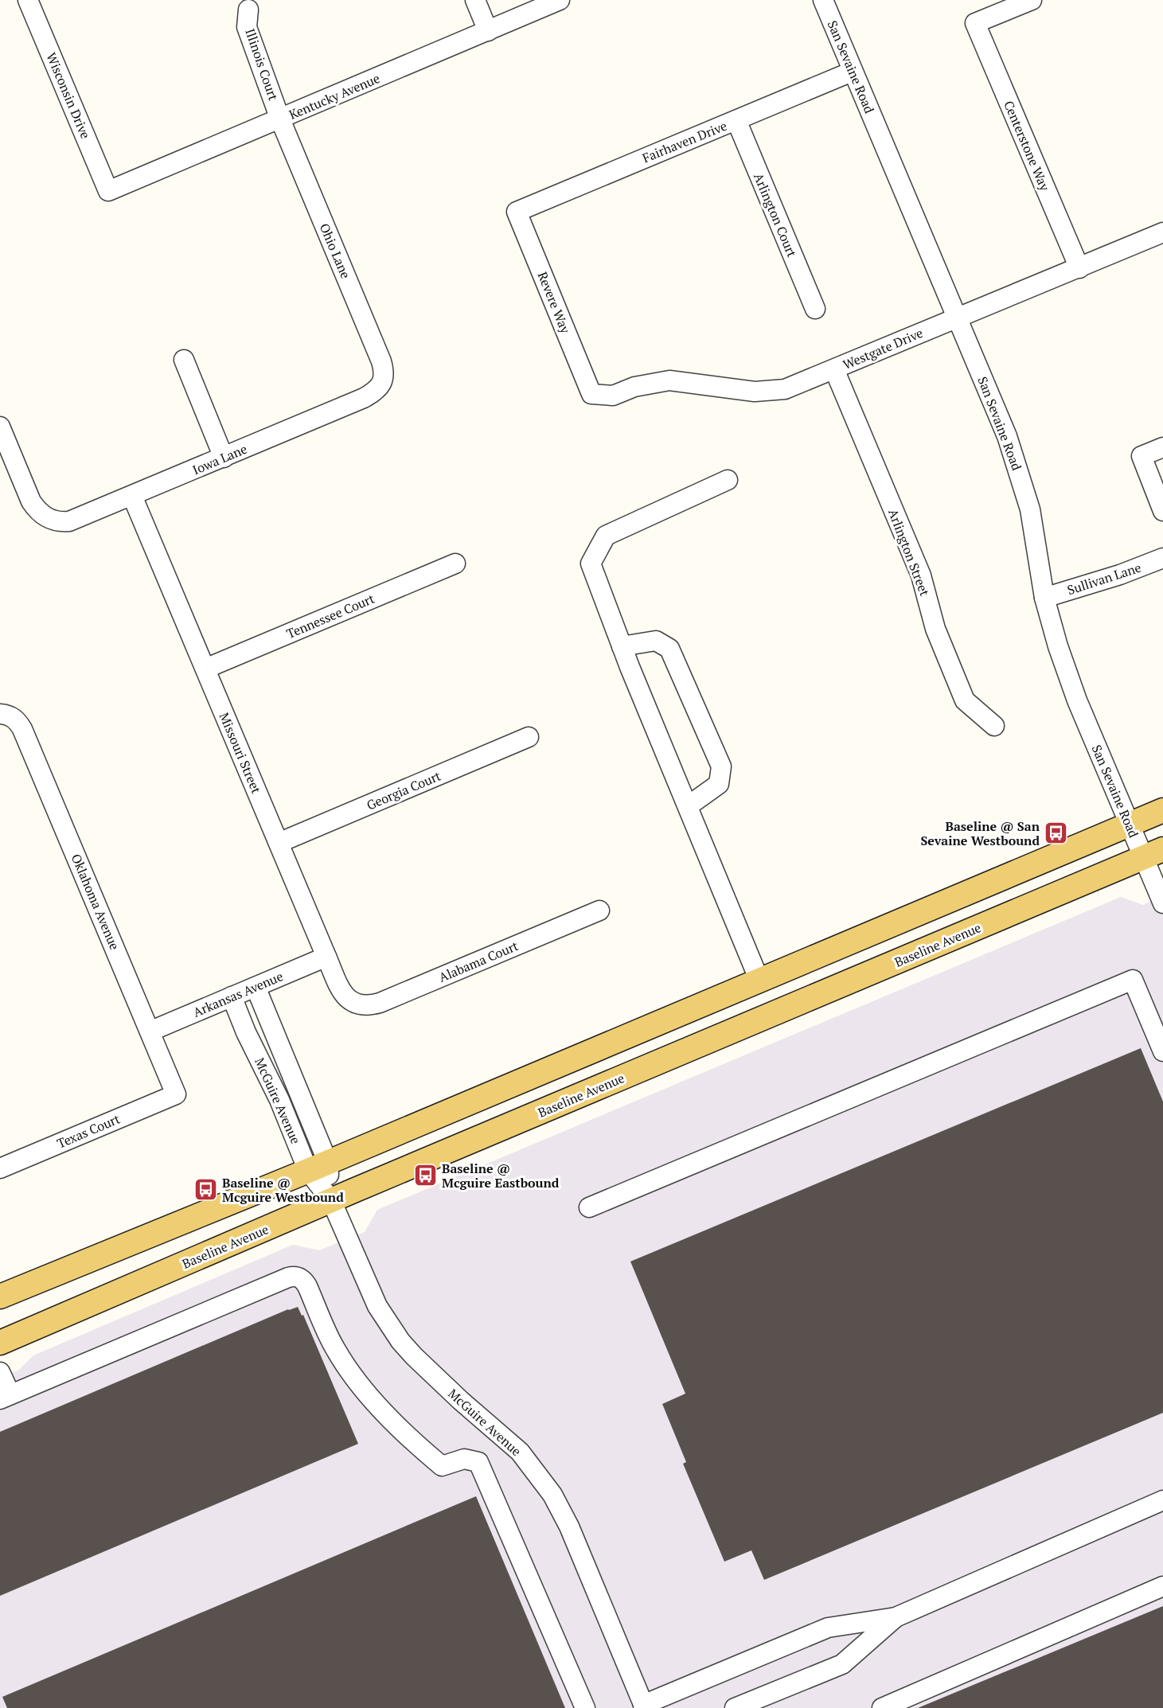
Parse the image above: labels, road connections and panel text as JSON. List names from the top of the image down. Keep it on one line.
{"streets":{"main road":["Baseline Avenue"],"street":["Illinois Court","San Sevaine Road","Wisconsin Drive","Kentucky Avenue","Fairhaven Drive","Centerstone Way","Arlington Court","Ohio Lane","Revere Way","Westgate Drive","Iowa Lane","Arlington Street","Sullivan Lane","Tennessee Court","Missouri Street","Georgia Court","Oklahoma Avenue","Alabama Court","Arkansas Avenue","McGuire Avenue","Texas Court"]},"crossings":[["Illinois Court","Kentucky Avenue"],["Illinois Court","Ohio Lane"],["San Sevaine Road","Fairhaven Drive"],["San Sevaine Road","Westgate Drive"],["San Sevaine Road","Sullivan Lane"],["San Sevaine Road","Baseline Avenue"],["Wisconsin Drive","Kentucky Avenue"],["Kentucky Avenue","Ohio Lane"],["Fairhaven Drive","Arlington Court"],["Fairhaven Drive","Revere Way"],["Centerstone Way","Westgate Drive"],["Ohio Lane","Iowa Lane"],["Revere Way","Westgate Drive"],["Westgate Drive","Arlington Street"],["Iowa Lane","Missouri Street"],["Tennessee Court","Missouri Street"],["Missouri Street","Georgia Court"],["Missouri Street","Alabama Court"],["Missouri Street","Arkansas Avenue"],["Oklahoma Avenue","Arkansas Avenue"],["Oklahoma Avenue","Texas Court"],["Baseline Avenue","McGuire Avenue"],["Arkansas Avenue","McGuire Avenue"]],"places":{"bus stop":["Baseline @ San Sevaine Westbound","Baseline @ Mcguire Eastbound","Baseline @ Mcguire Westbound"]}}
